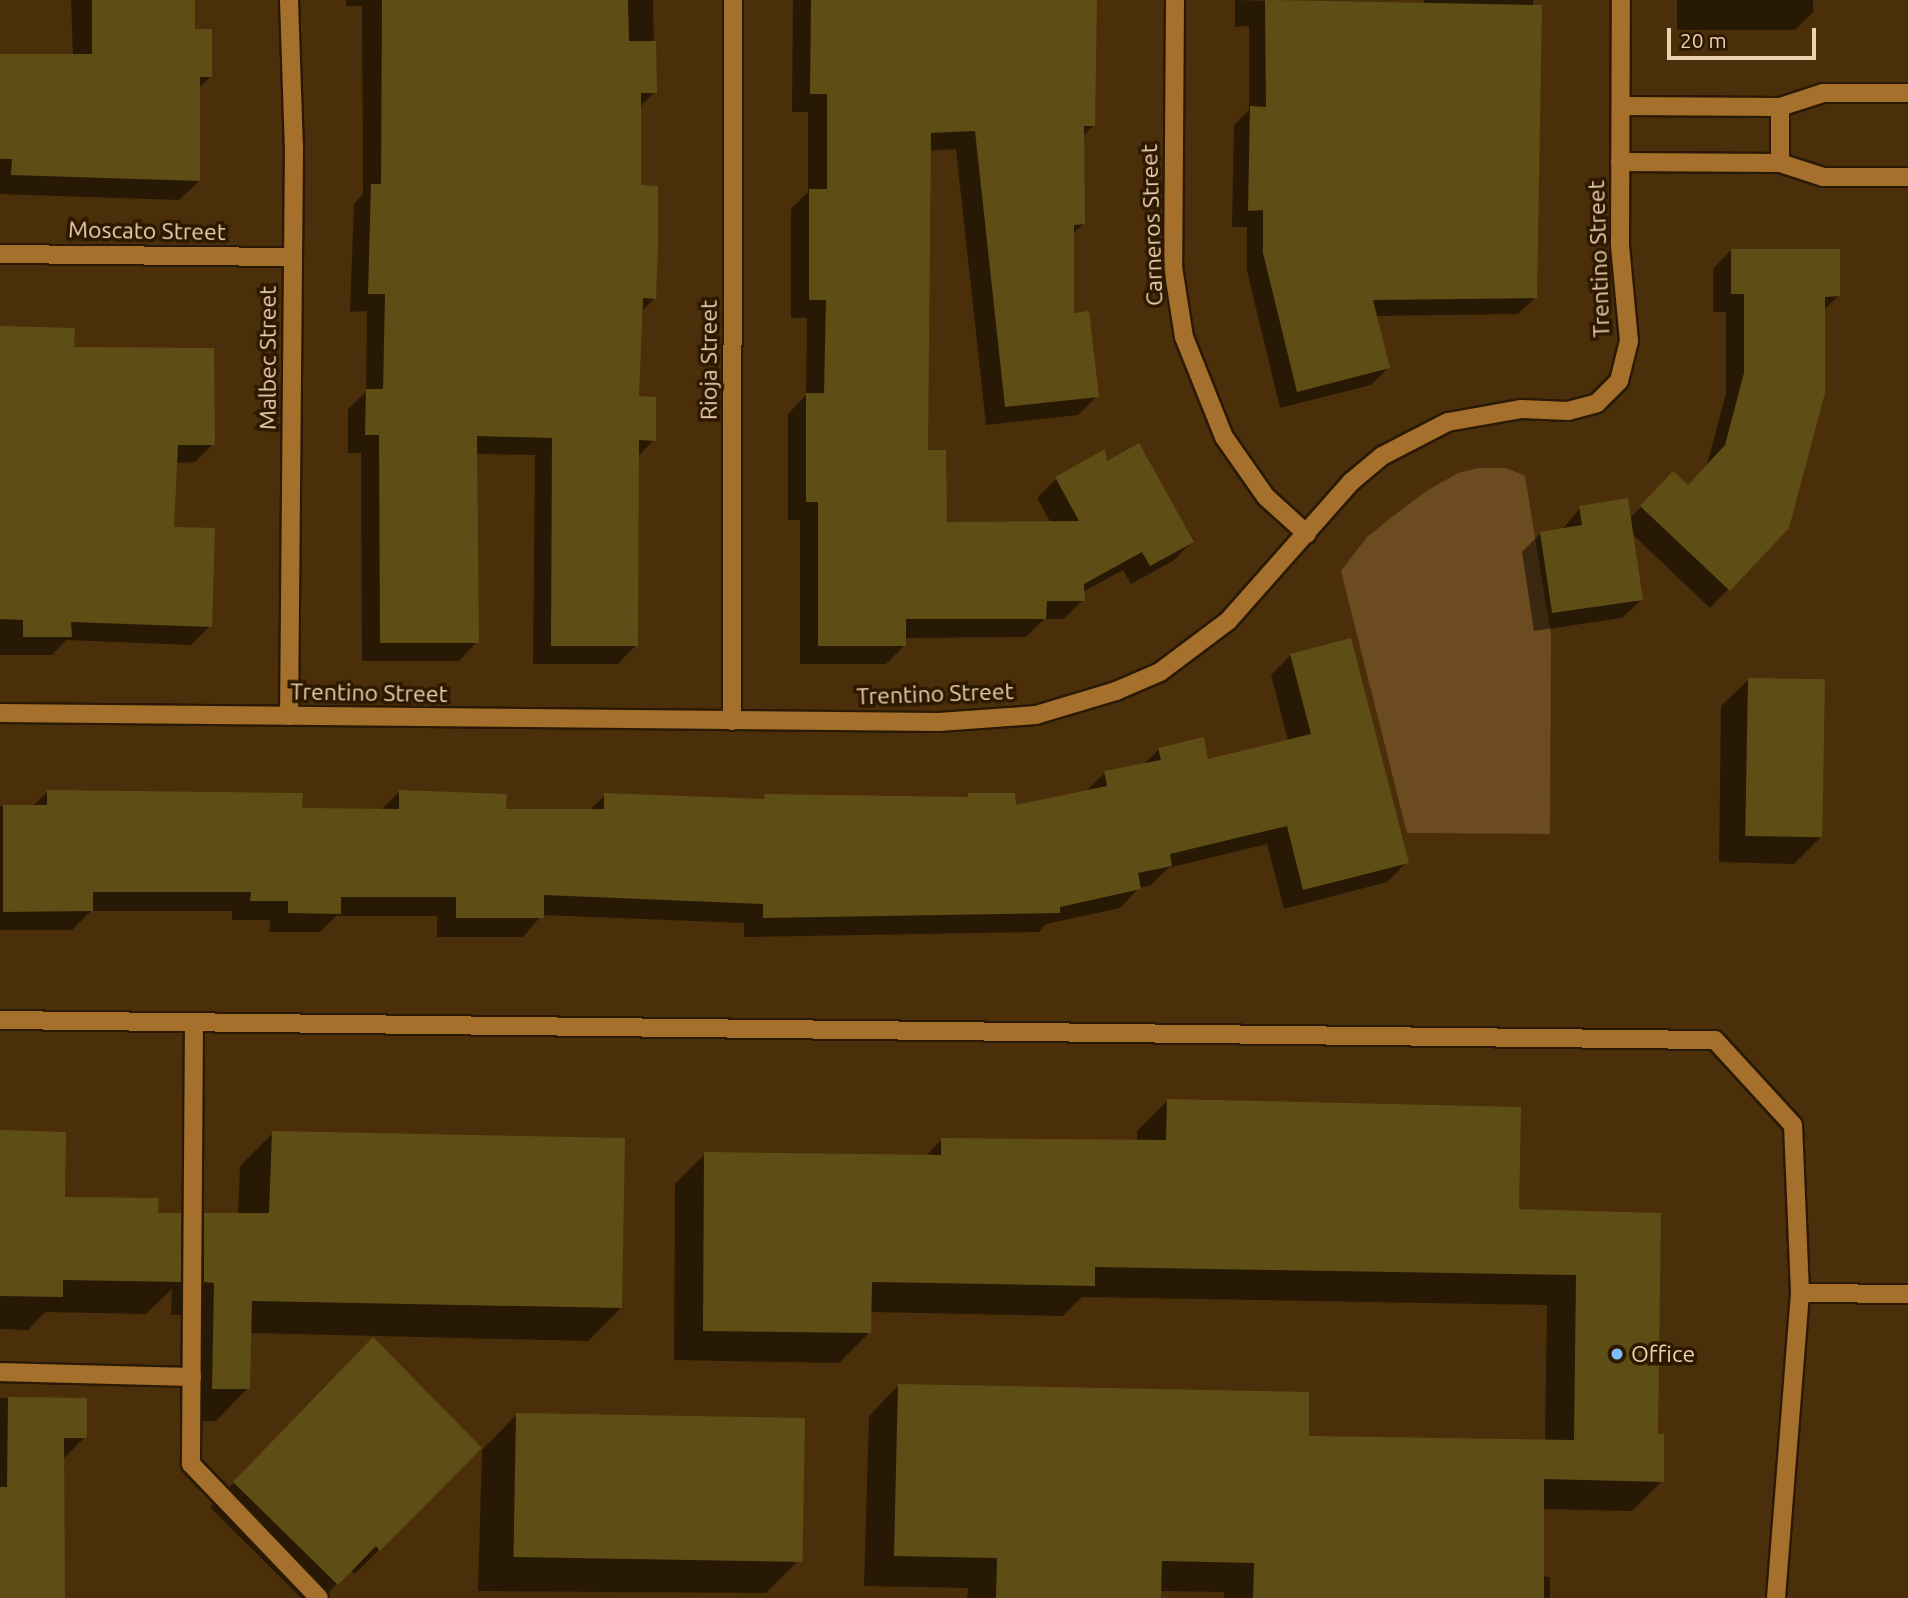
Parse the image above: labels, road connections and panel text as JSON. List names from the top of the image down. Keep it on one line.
{"streets":{"street":["Carneros Street","Moscato Street","Trentino Street","Malbec Street","Rioja Street"]},"crossings":[["Carneros Street","Trentino Street"],["Moscato Street","Malbec Street"],["Trentino Street","Malbec Street"],["Trentino Street","Rioja Street"]],"places":["Office"],"scale_bar":"20 m"}
